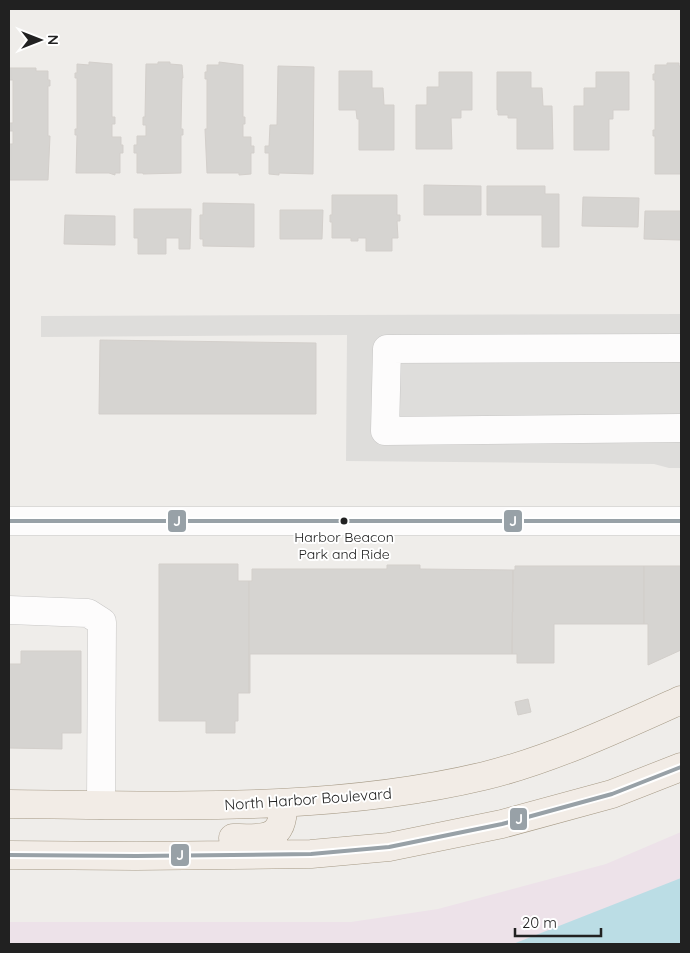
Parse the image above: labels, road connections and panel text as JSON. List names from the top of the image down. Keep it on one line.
{"streets":{"main road":["North Harbor Boulevard"]},"places":["Harbor Beacon Park and Ride"],"lines":["transit line J"],"scale_bar":"20 m","north":"right"}
